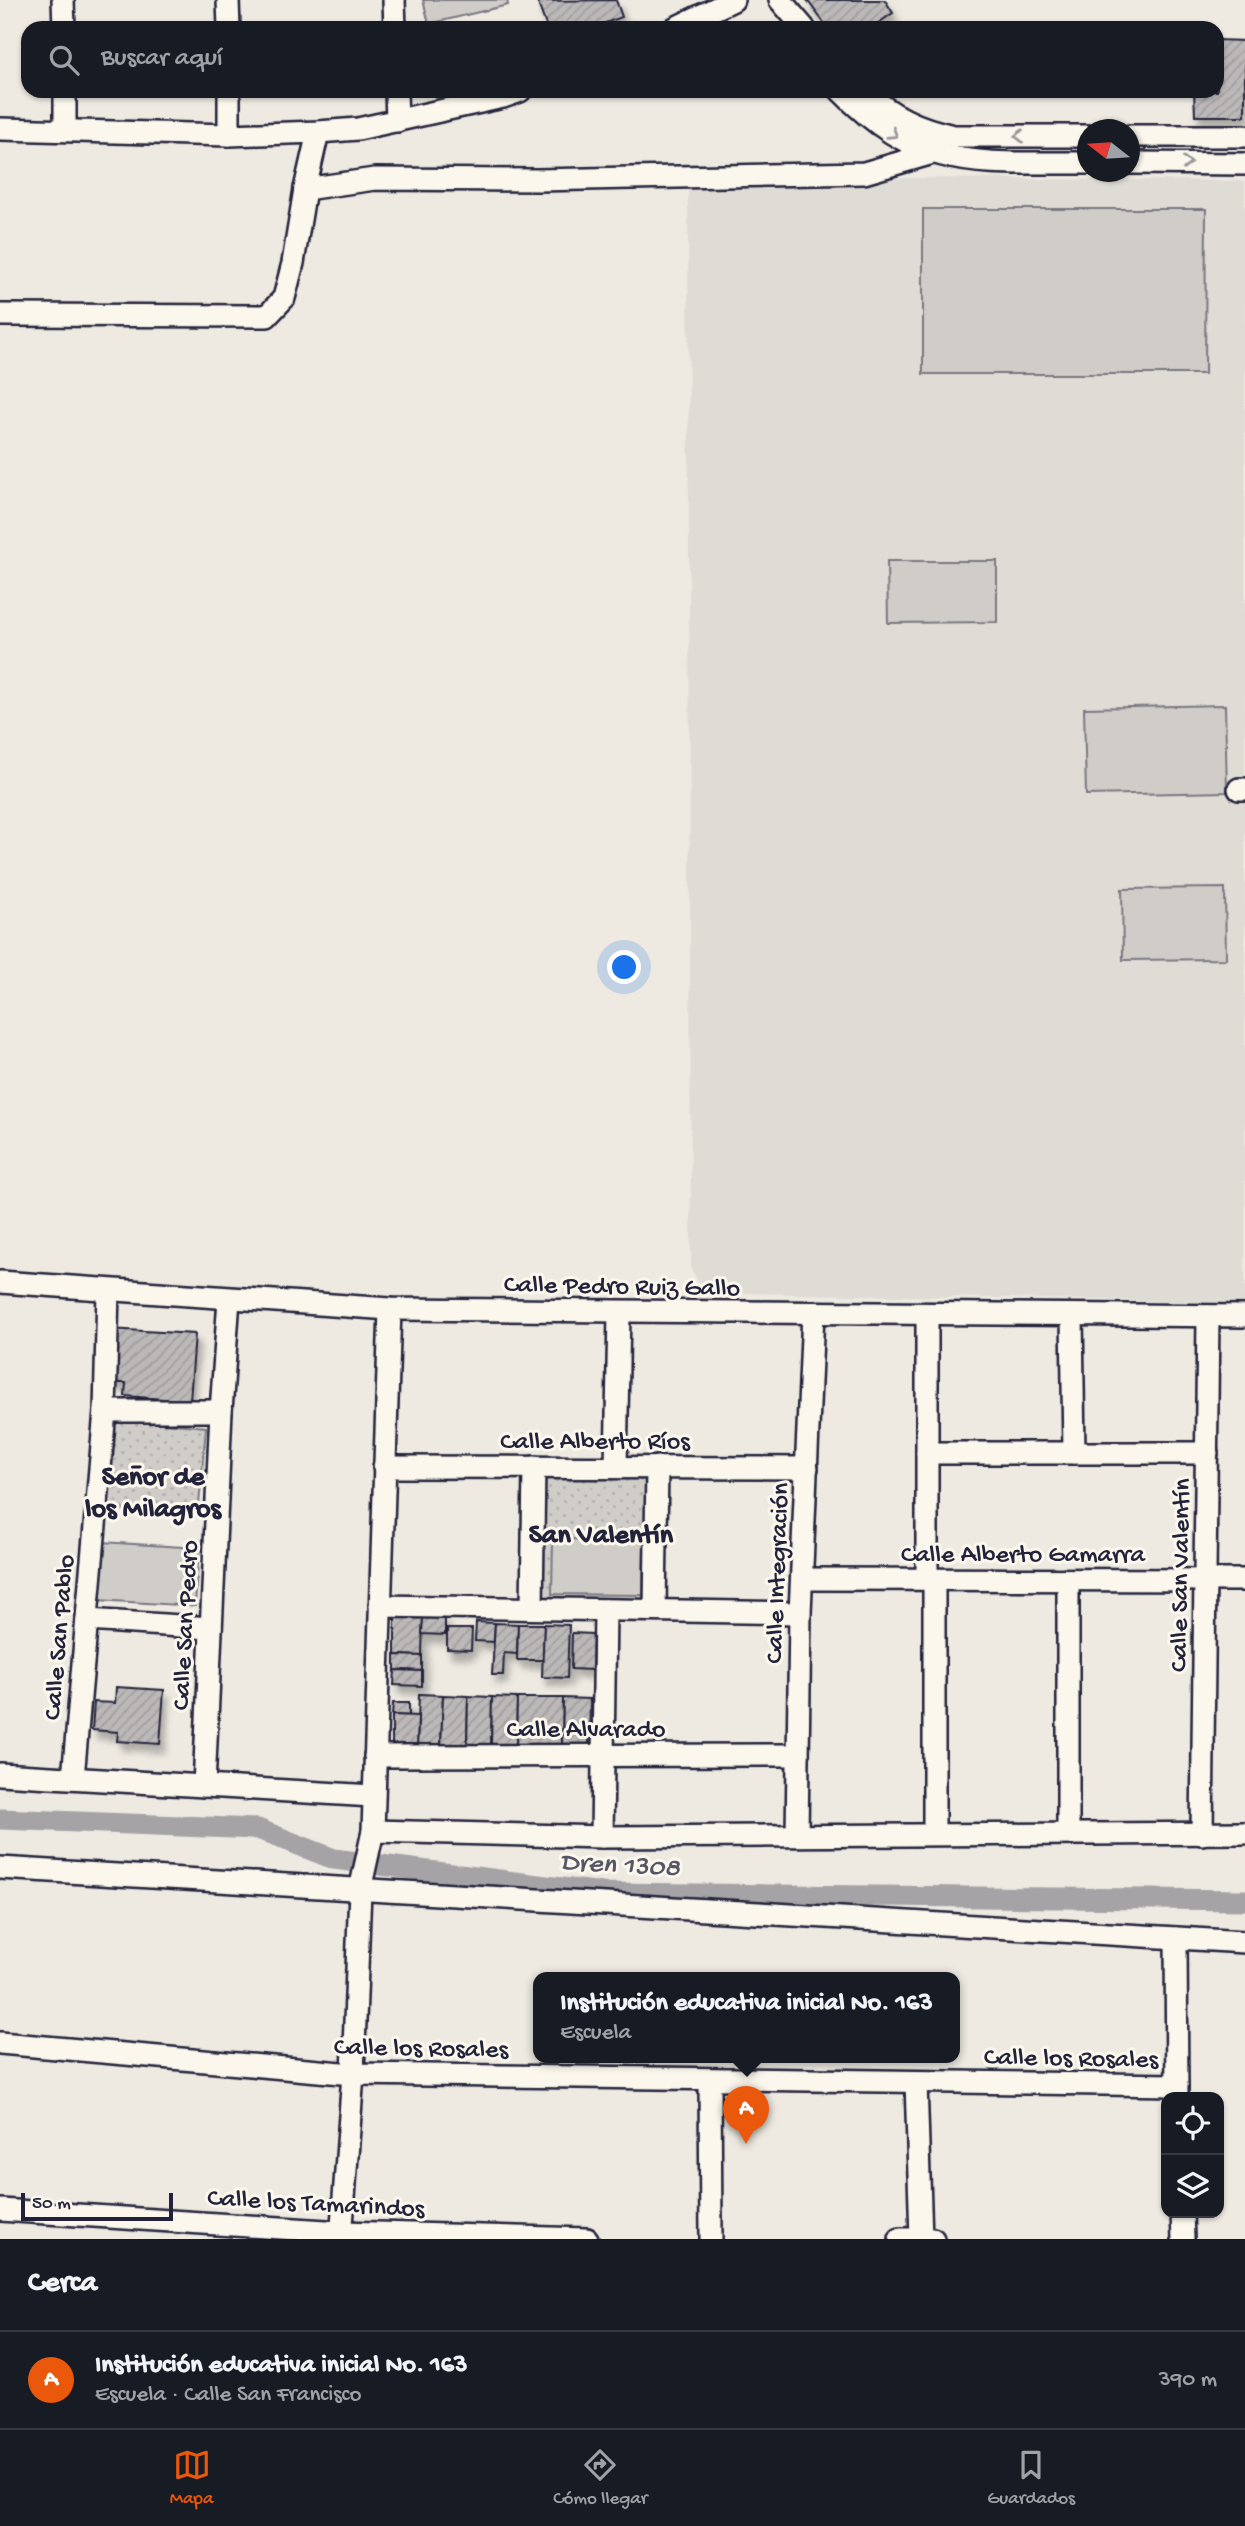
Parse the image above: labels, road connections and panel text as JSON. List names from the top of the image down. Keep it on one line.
{"streets":{"street":["Calle Pedro Ruiz Gallo","Calle Alberto Ríos","Calle Alberto Gamarra","Calle Integración","Calle San Valentín","Calle San Pedro","Calle San Pablo","Calle Alvarado","Calle los Rosales","Calle los Tamarindos"]},"crossings":[["Calle Pedro Ruiz Gallo","Calle Integración"],["Calle Pedro Ruiz Gallo","Calle San Valentín"],["Calle Pedro Ruiz Gallo","Calle San Pedro"],["Calle Pedro Ruiz Gallo","Calle San Pablo"],["Calle Alberto Ríos","Calle Integración"],["Calle Alberto Gamarra","Calle Integración"],["Calle Alberto Gamarra","Calle San Valentín"],["Calle Integración","Calle Alvarado"]],"districts":["Señor de los Milagros","San Valentín"],"water":["Dren 1308"],"scale_bar":"50 m","north":"left","page":{"search":"Buscar aquí","popup":["Institución educativa inicial No. 163","Escuela"],"pins":"A","scale":"50 m","heading":"Cerca","list":[{"mark":"A","name":"Institución educativa inicial No. 163","note":"Escuela · Calle San Francisco","value":"390 m"}],"nav":["Mapa","Cómo llegar","Guardados"]}}
